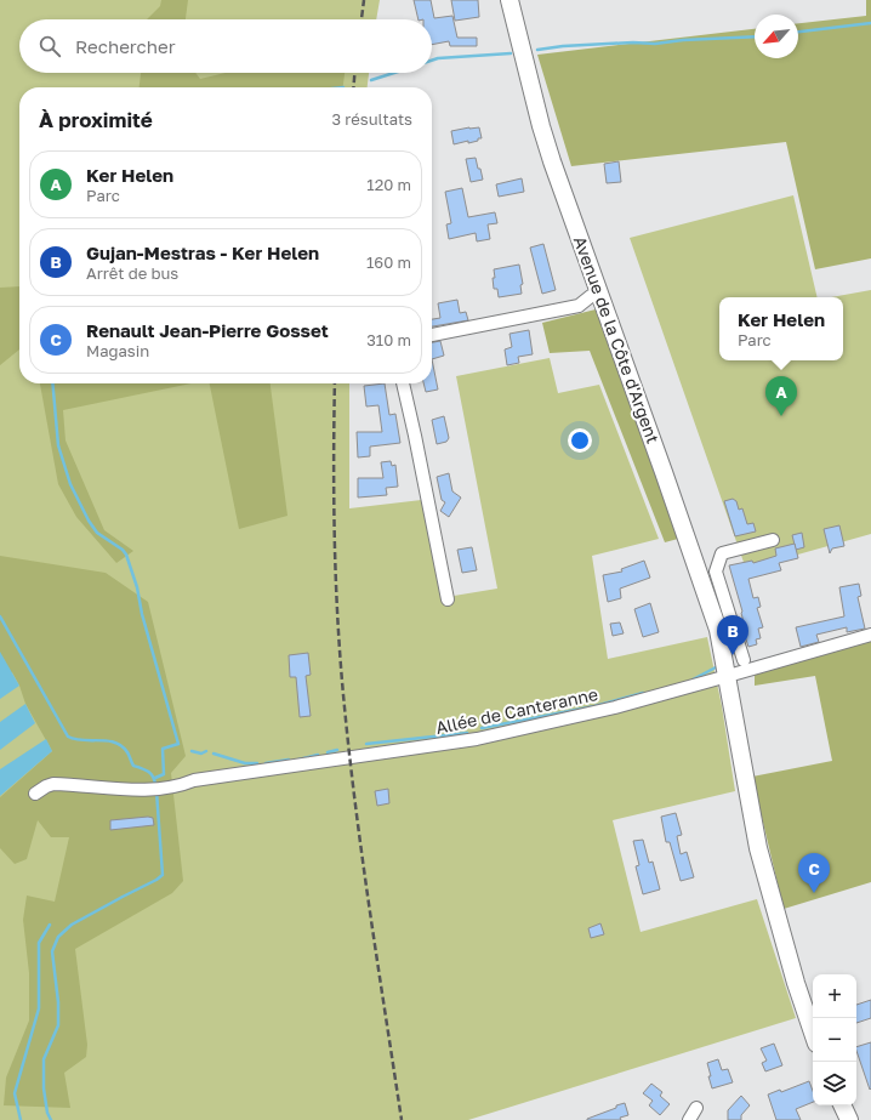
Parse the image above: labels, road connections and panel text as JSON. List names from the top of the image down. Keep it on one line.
{"streets":{"main road":["Avenue de la Côte d'Argent"],"street":["Allée de Canteranne"]},"crossings":[["Avenue de la Côte d'Argent","Allée de Canteranne"]],"north":"bottom left","page":{"search":"Rechercher","heading":["À proximité","3 résultats"],"list":[{"mark":"A","name":"Ker Helen","note":"Parc","value":"120 m"},{"mark":"B","name":"Gujan-Mestras - Ker Helen","note":"Arrêt de bus","value":"160 m"},{"mark":"C","name":"Renault Jean-Pierre Gosset","note":"Magasin","value":"310 m"}],"popup":["Ker Helen","Parc"],"pins":["A","B","C"],"map_buttons":["+","−"]}}
